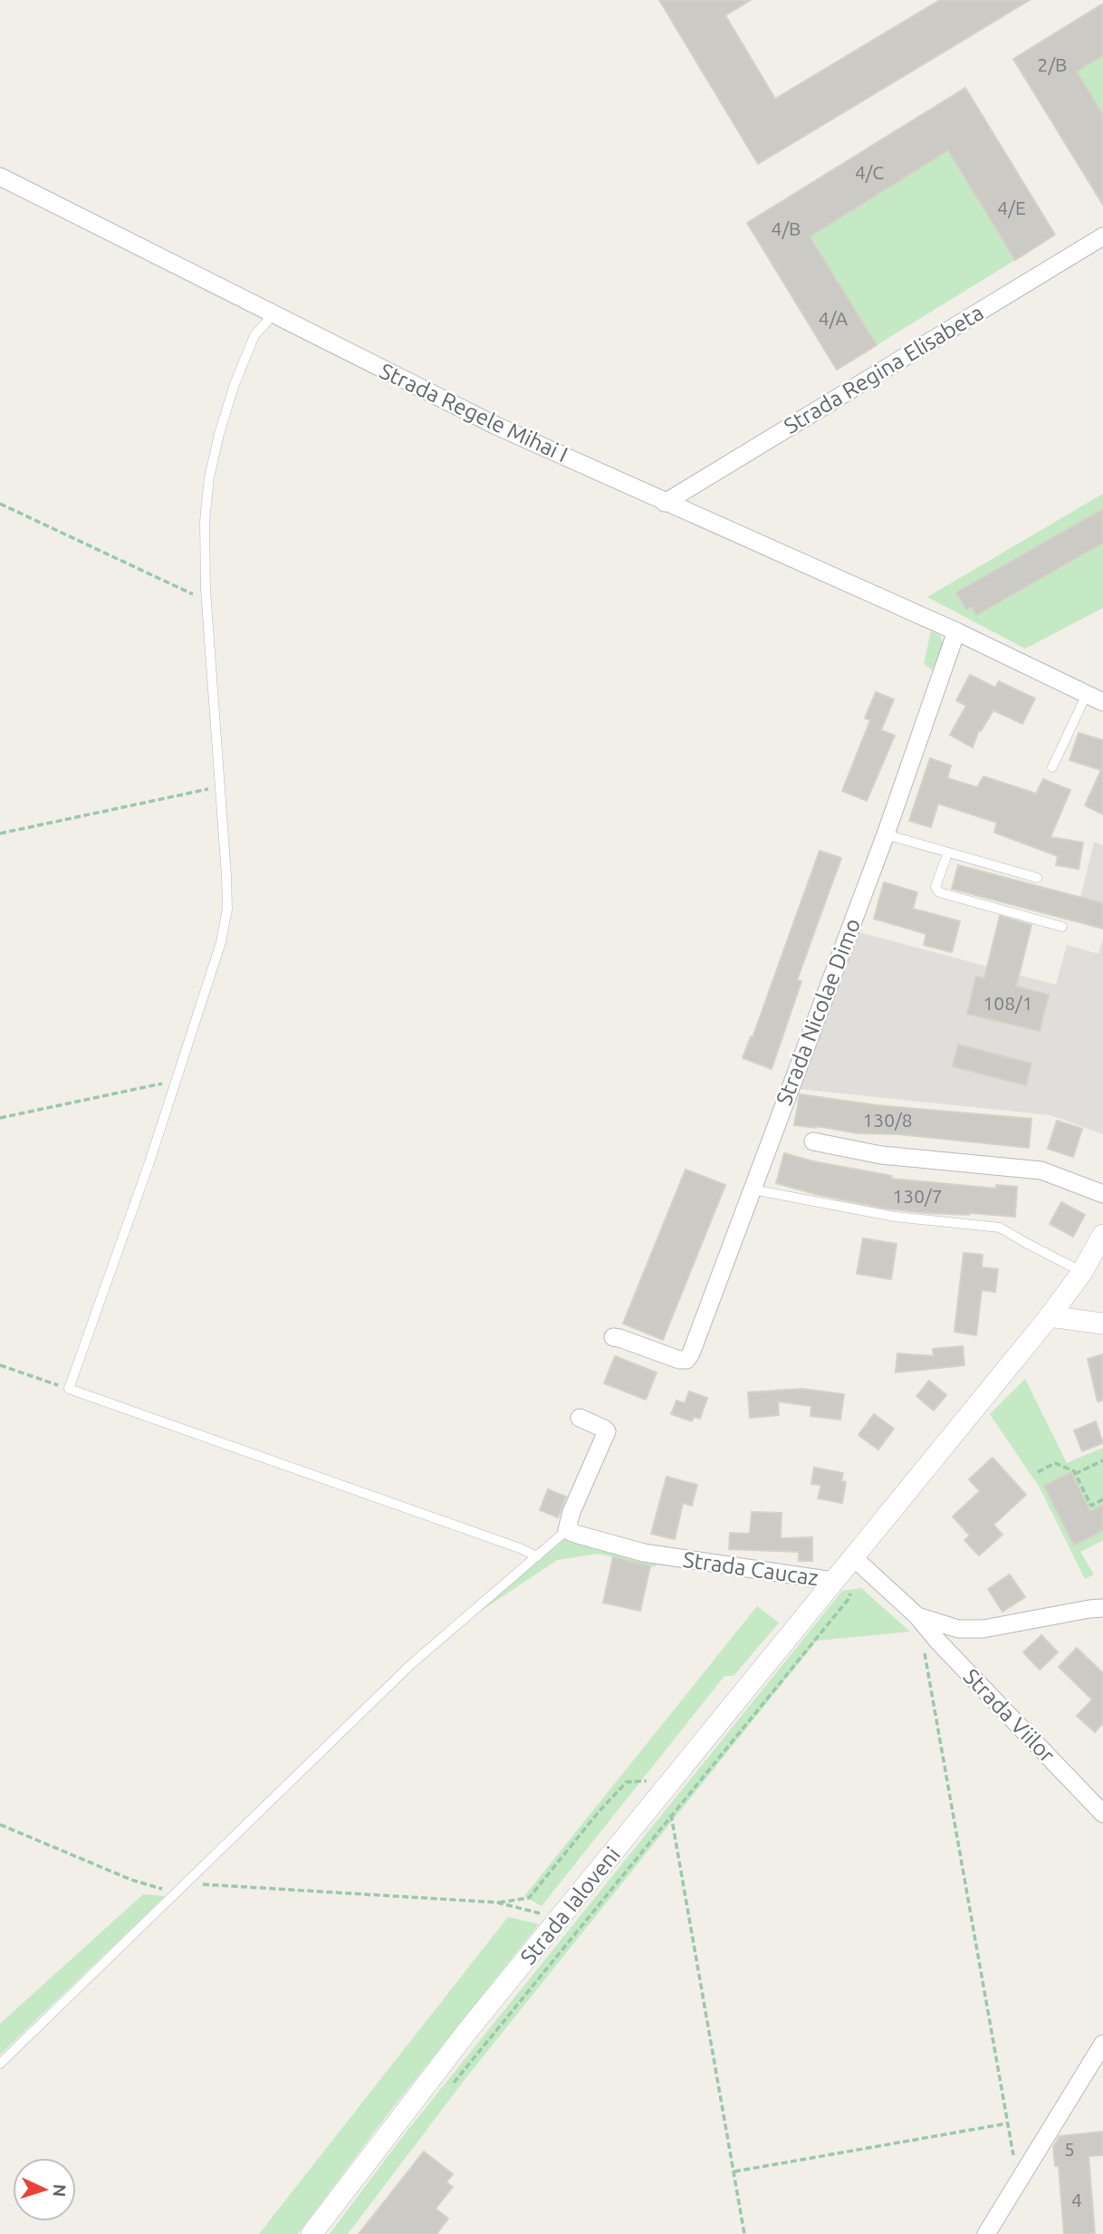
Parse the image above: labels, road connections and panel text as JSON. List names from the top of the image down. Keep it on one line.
{"streets":{"street":["Strada Regina Elisabeta","Strada Regele Mihai I","Strada Nicolae Dimo","Strada Caucaz","Strada Viilor","Strada Ialoveni"]},"crossings":[["Strada Regina Elisabeta","Strada Regele Mihai I"],["Strada Regele Mihai I","Strada Nicolae Dimo"],["Strada Caucaz","Strada Viilor"],["Strada Caucaz","Strada Ialoveni"]],"house_numbers":["2/B","4/C","4/E","4/B","4/A","108/1","130/8","130/7","5","4"],"north":"right"}
